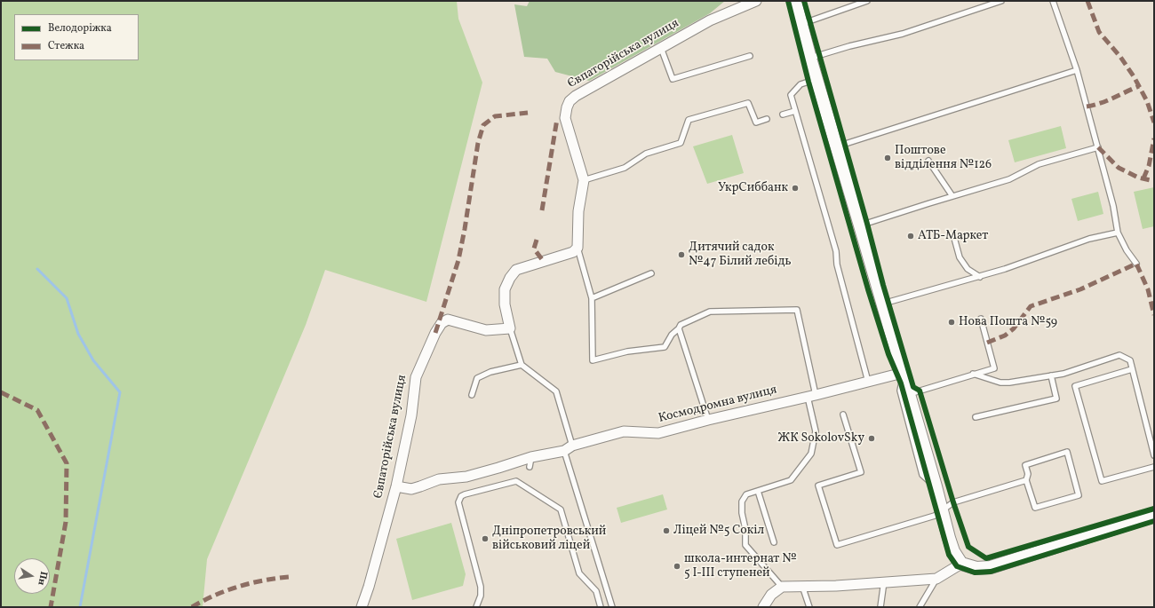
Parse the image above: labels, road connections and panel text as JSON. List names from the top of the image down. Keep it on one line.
{"streets":{"street":["Євпаторійська вулиця","Космодромна вулиця"]},"crossings":[["Євпаторійська вулиця","Космодромна вулиця"]],"places":["Поштове відділення №126","УкрСиббанк","АТБ-Маркет","Дитячий садок №47 Білий лебідь","Нова Пошта №59","ЖК SokolovSky","Ліцей №5 Сокіл","Дніпропетровський військовий ліцей","школа-интернат № 5 I-III ступеней"],"legend":["Велодоріжка","Стежка"],"north":"right"}
